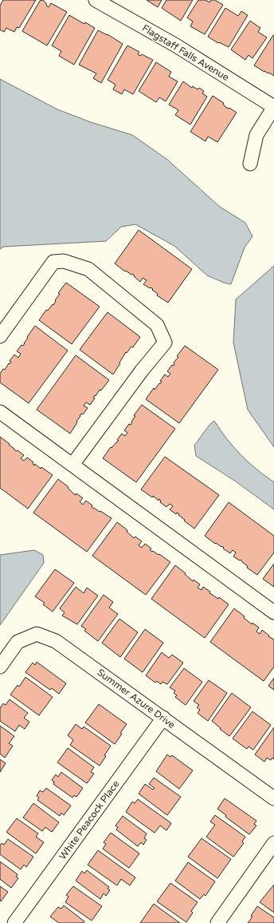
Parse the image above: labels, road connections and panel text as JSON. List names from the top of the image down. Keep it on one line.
{"streets":{"street":["Flagstaff Falls Avenue","Summer Azure Drive","White Peacock Place"]},"crossings":[["Summer Azure Drive","White Peacock Place"]]}
